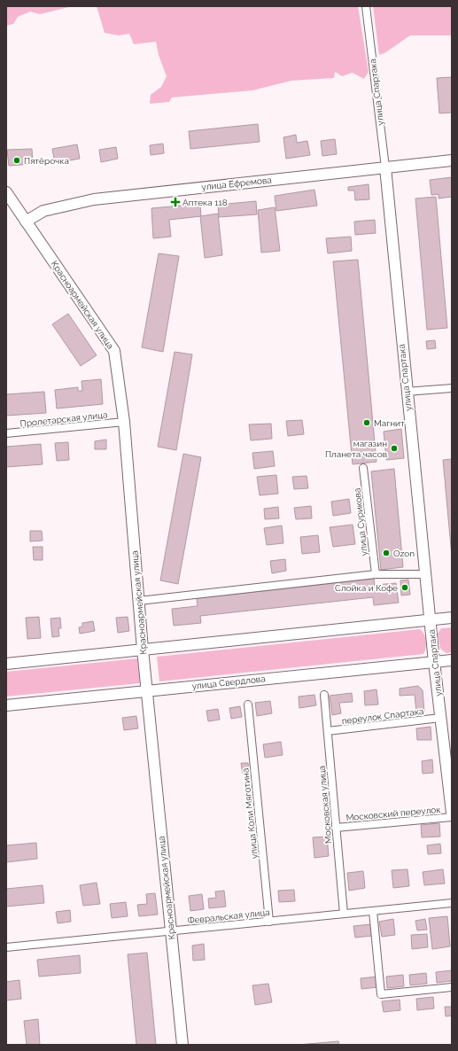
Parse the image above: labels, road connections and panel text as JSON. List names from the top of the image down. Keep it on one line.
{"streets":{"street":["улица Спартака","улица Ефремова","Красноармейская улица","Пролетарская улица","улица Сурикова","улица Свердлова","переулок Спартака","Московская улица","улица Коли Мяготина","Московский переулок","Февральская улица"]},"crossings":[["улица Спартака","улица Ефремова"],["улица Спартака","улица Свердлова"],["улица Спартака","переулок Спартака"],["улица Ефремова","Красноармейская улица"],["Красноармейская улица","Пролетарская улица"],["Красноармейская улица","улица Свердлова"],["Красноармейская улица","Февральская улица"],["переулок Спартака","Московская улица"],["Московская улица","Московский переулок"],["Московская улица","Февральская улица"],["улица Коли Мяготина","Февральская улица"]],"places":{"other":["Пятёрочка","Магнит","магазин Планета часов","Ozon","Слойка и Кофе"],"health":["Аптека 118"]}}
